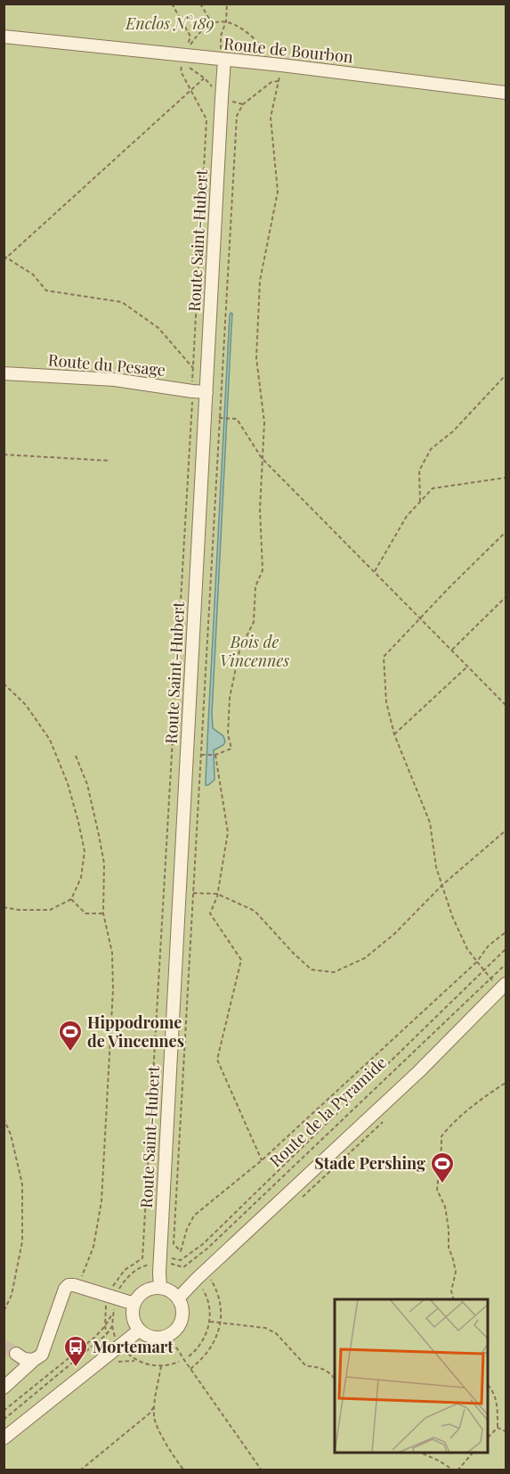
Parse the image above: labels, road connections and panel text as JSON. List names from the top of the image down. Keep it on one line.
{"streets":{"street":["Route de Bourbon","Route Saint-Hubert","Route du Pesage","Route de la Pyramide"]},"crossings":[["Route de Bourbon","Route Saint-Hubert"],["Route Saint-Hubert","Route du Pesage"],["Route Saint-Hubert","Route de la Pyramide"]],"parks":["Enclos N°189","Bois de Vincennes"],"places":{"sports":["Hippodrome de Vincennes","Stade Pershing"],"bus stop":["Mortemart"]}}
